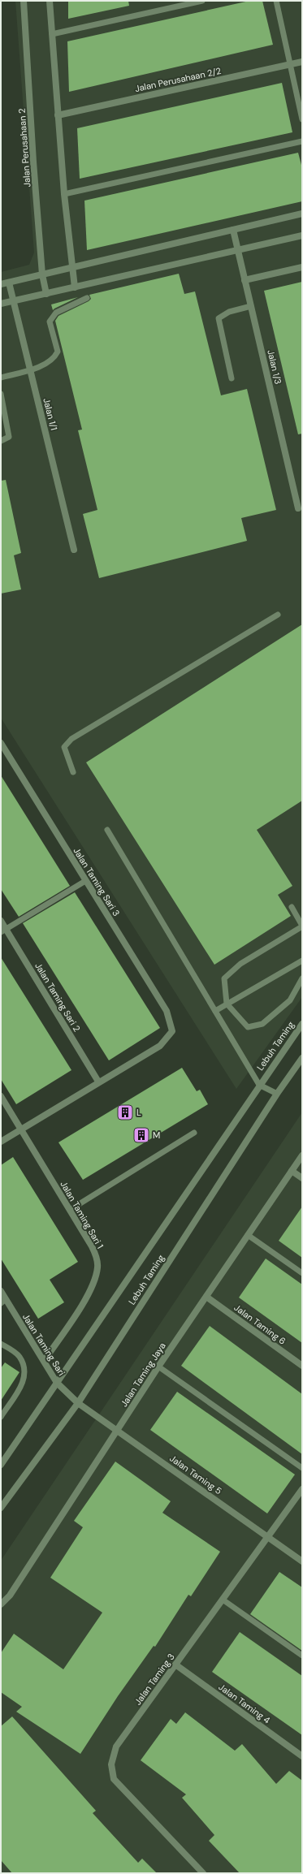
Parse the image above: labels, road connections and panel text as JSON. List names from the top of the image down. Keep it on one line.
{"streets":{"street":["Jalan Perusahaan 2/2","Jalan Perusahaan 2","Jalan 1/3","Jalan 1/1","Jalan Taming Sari 3","Jalan Taming Sari 2","Lebuh Taming","Jalan Taming Sari 1","Jalan Taming 6","Jalan Taming Sari","Jalan Taming Jaya","Jalan Taming 5","Jalan Taming 3","Jalan Taming 4"]},"crossings":[["Jalan Taming Sari 3","Jalan Taming Sari 2"],["Lebuh Taming","Jalan Taming Sari"],["Lebuh Taming","Jalan Taming 5"],["Jalan Taming Sari 1","Jalan Taming Sari"],["Jalan Taming 6","Jalan Taming Jaya"],["Jalan Taming Sari","Jalan Taming 5"],["Jalan Taming Jaya","Jalan Taming 5"],["Jalan Taming 5","Jalan Taming 3"],["Jalan Taming 3","Jalan Taming 4"]],"places":{"building":["L","M"]}}
